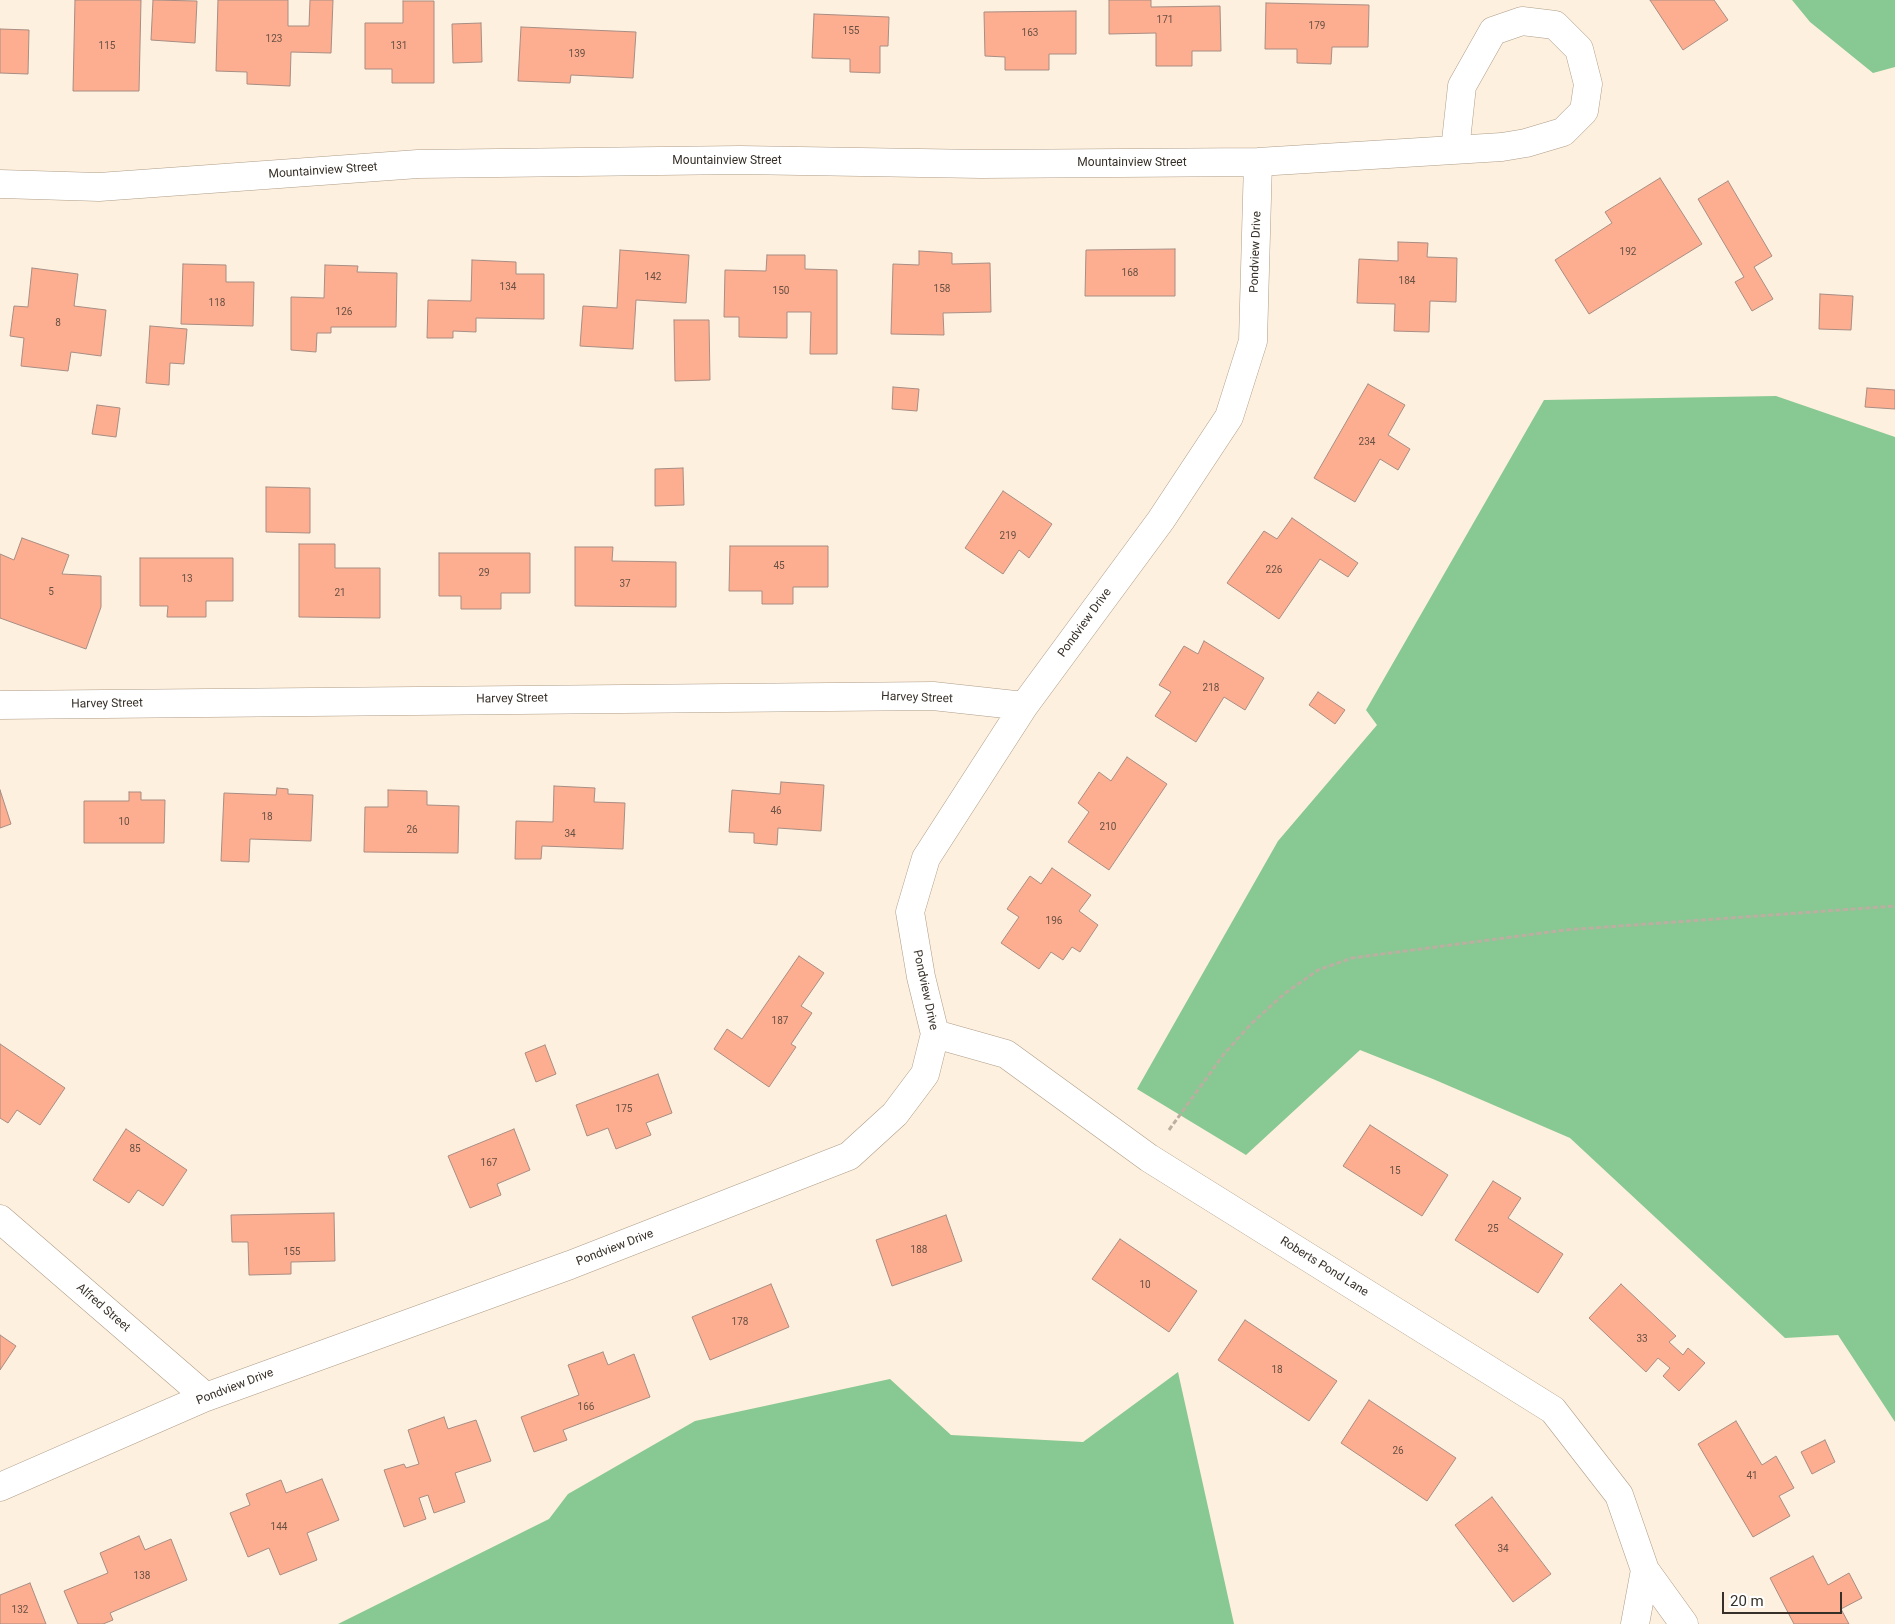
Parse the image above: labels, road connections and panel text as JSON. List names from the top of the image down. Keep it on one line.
{"streets":{"street":["Mountainview Street","Pondview Drive","Harvey Street","Roberts Pond Lane","Alfred Street"]},"crossings":[["Mountainview Street","Pondview Drive"],["Pondview Drive","Harvey Street"],["Pondview Drive","Roberts Pond Lane"],["Pondview Drive","Alfred Street"]],"house_numbers":["171","179","155","163","123","115","131","139","192","168","142","184","134","158","150","118","126","8","234","219","45","226","29","13","37","5","21","218","46","18","10","210","26","34","196","187","175","85","167","15","25","188","155","10","178","33","18","166","26","41","144","34","138","132"],"scale_bar":"20 m"}
